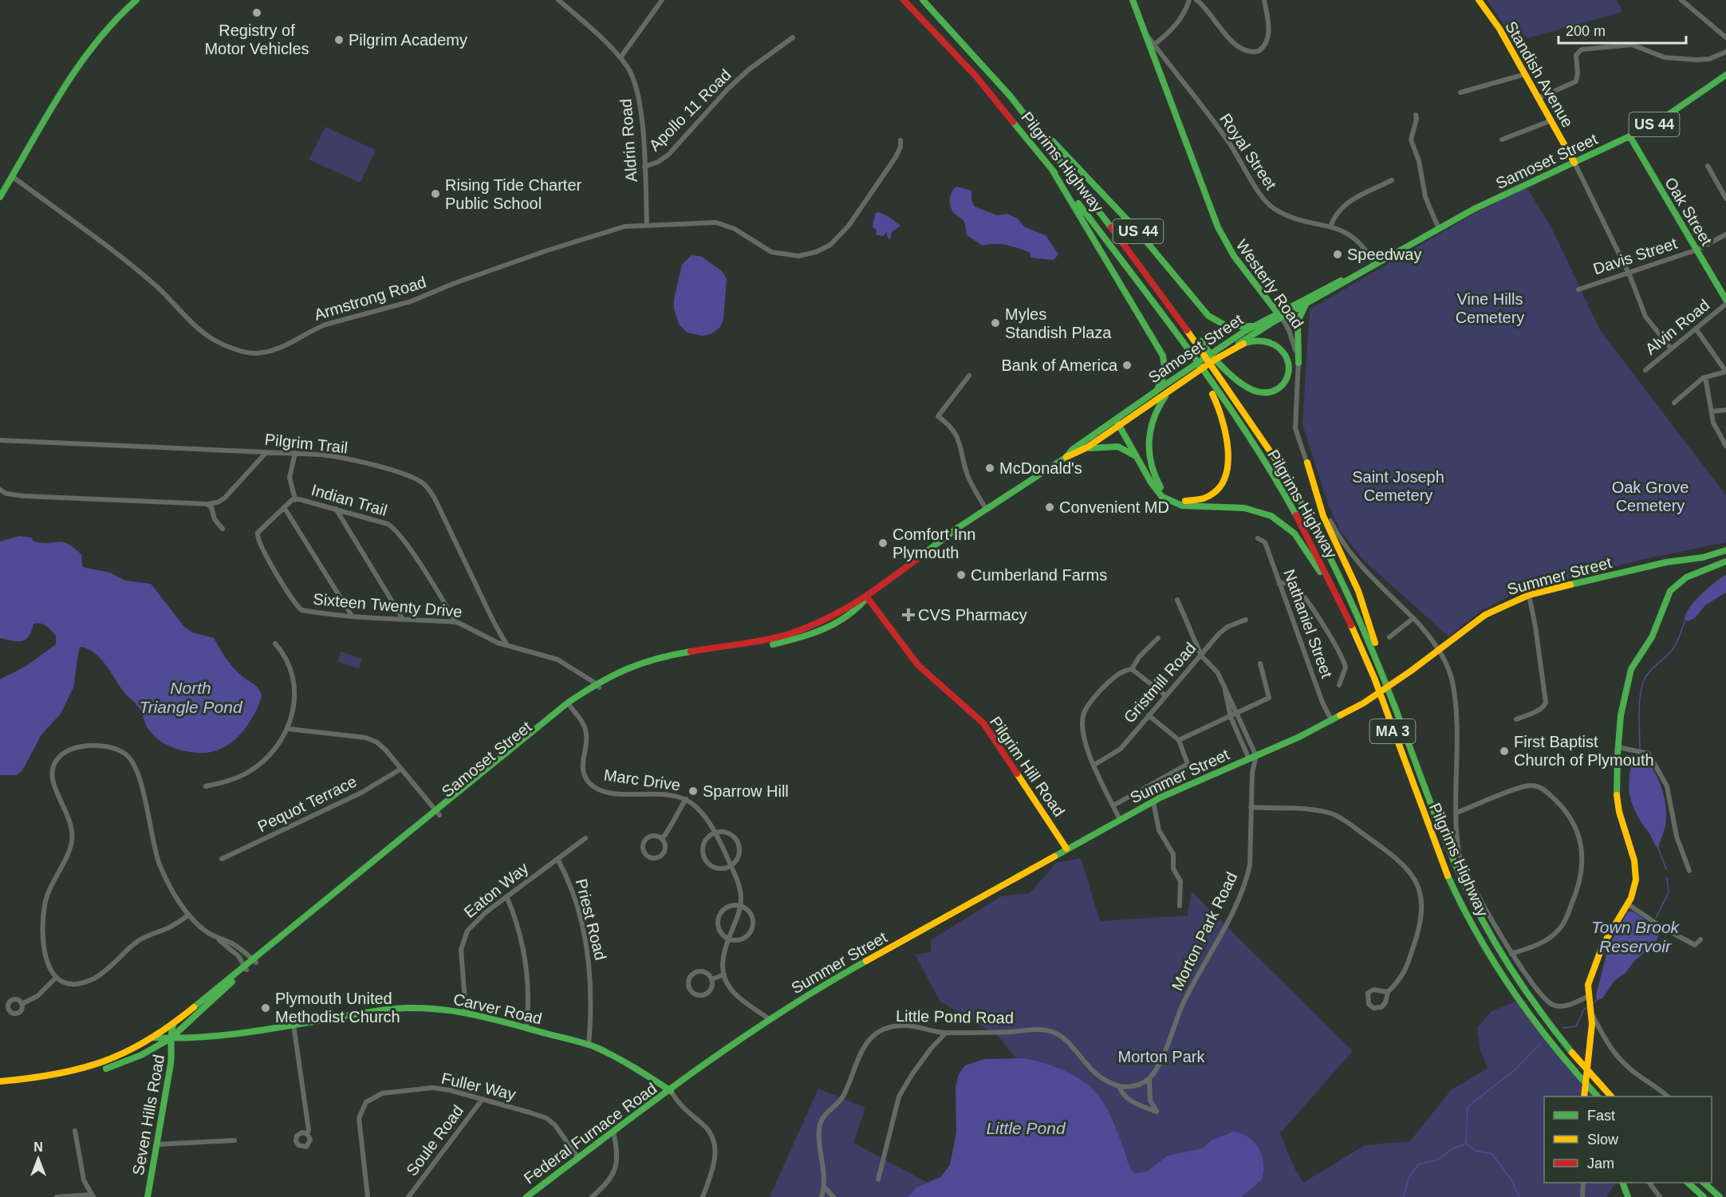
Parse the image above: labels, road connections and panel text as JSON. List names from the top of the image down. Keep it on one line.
{"streets":{"main road":["Standish Avenue","US 44","Samoset Street","Pilgrims Highway","Oak Street","Westerly Road","Summer Street","MA 3","Pilgrim Hill Road","Carver Road","Seven Hills Road","Federal Furnace Road"],"street":["Apollo 11 Road","Aldrin Road","Royal Street","Davis Street","Armstrong Road","Alvin Road","Pilgrim Trail","Indian Trail","Sixteen Twenty Drive","Nathaniel Street","Gristmill Road","Marc Drive","Pequot Terrace","Eaton Way","Priest Road","Morton Park Road","Little Pond Road","Fuller Way","Soule Road"]},"crossings":[["Standish Avenue","Samoset Street"],["Apollo 11 Road","Aldrin Road"],["US 44","Samoset Street"],["US 44","Pilgrims Highway"],["Aldrin Road","Armstrong Road"],["Royal Street","Samoset Street"],["Royal Street","Westerly Road"],["Samoset Street","Oak Street"],["Samoset Street","Westerly Road"],["Samoset Street","Sixteen Twenty Drive"],["Samoset Street","Pilgrim Hill Road"],["Samoset Street","Marc Drive"],["Samoset Street","Carver Road"],["Samoset Street","Seven Hills Road"],["Oak Street","Davis Street"],["Westerly Road","Summer Street"],["Pilgrim Trail","Sixteen Twenty Drive"],["Indian Trail","Sixteen Twenty Drive"],["Summer Street","Nathaniel Street"],["Summer Street","Pilgrim Hill Road"],["Summer Street","Marc Drive"],["Summer Street","Morton Park Road"],["Summer Street","Carver Road"],["Summer Street","Federal Furnace Road"],["Eaton Way","Priest Road"],["Eaton Way","Carver Road"],["Priest Road","Carver Road"],["Morton Park Road","Little Pond Road"],["Carver Road","Seven Hills Road"],["Carver Road","Federal Furnace Road"],["Fuller Way","Federal Furnace Road"],["Fuller Way","Soule Road"]],"water":["North Triangle Pond","Town Brook Reservoir","Little Pond"],"parks":["Vine Hills Cemetery","Saint Joseph Cemetery","Oak Grove Cemetery","Morton Park"],"places":{"other":["Registry of Motor Vehicles","Pilgrim Academy","Rising Tide Charter Public School","Speedway","Myles Standish Plaza","Bank of America","McDonald's","Convenient MD","Comfort Inn Plymouth","Cumberland Farms","First Baptist Church of Plymouth","Sparrow Hill","Plymouth United Methodist Church"],"health":["CVS Pharmacy"]},"legend":["Fast","Slow","Jam"],"scale_bar":"200 m","north":"top"}
